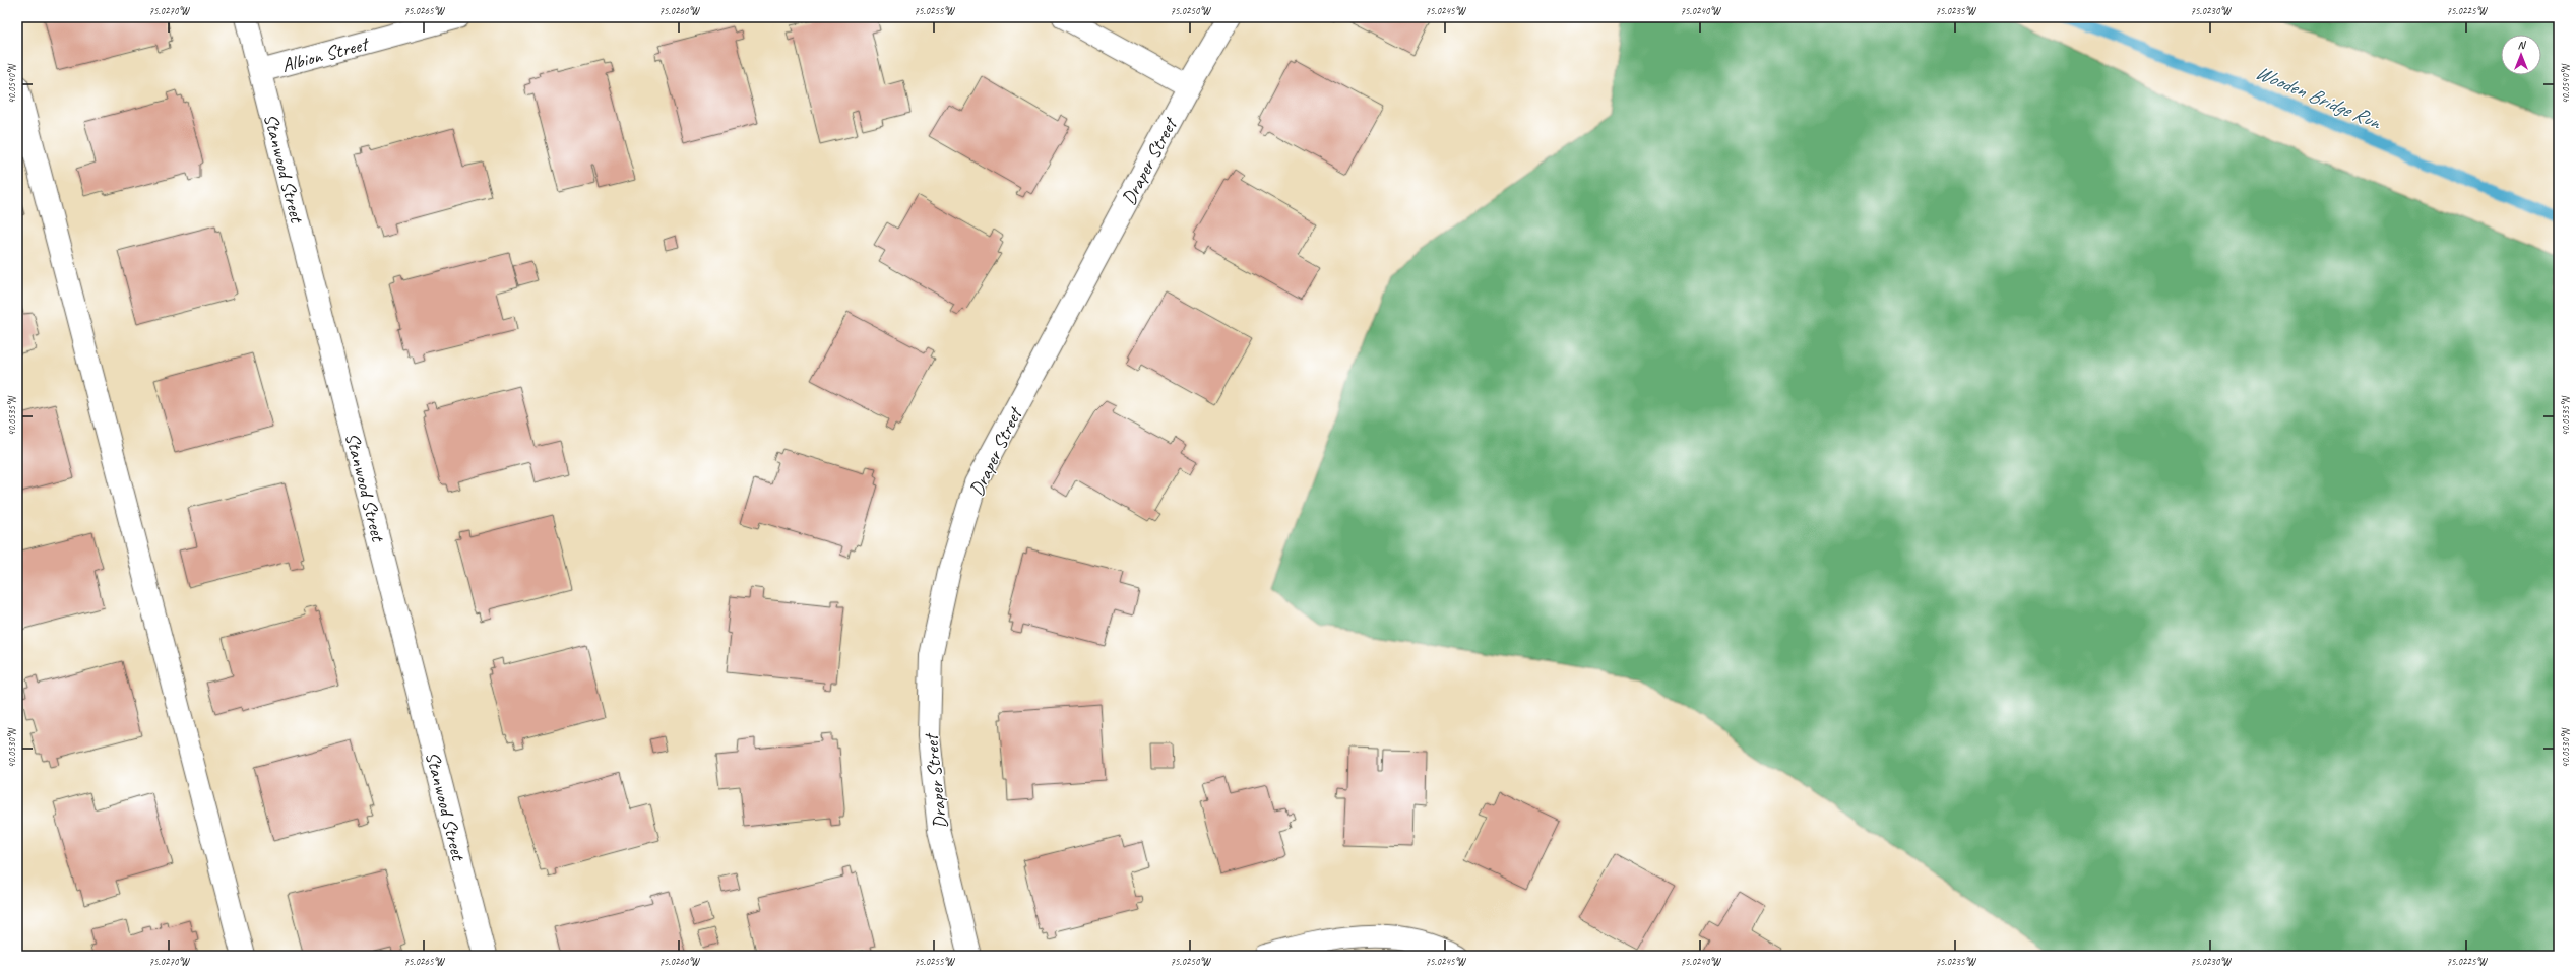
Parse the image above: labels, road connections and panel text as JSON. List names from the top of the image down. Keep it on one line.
{"streets":{"street":["Albion Street","Draper Street","Stanwood Street"]},"crossings":[["Albion Street","Stanwood Street"]],"water":["Wooden Bridge Run"],"north":"top","coordinates":["75.0270°W","75.0265°W","75.0260°W","75.0255°W","75.0250°W","75.0245°W","75.0240°W","75.0235°W","75.0230°W","75.0225°W","40.0540°N","40.0535°N","40.0530°N"]}
